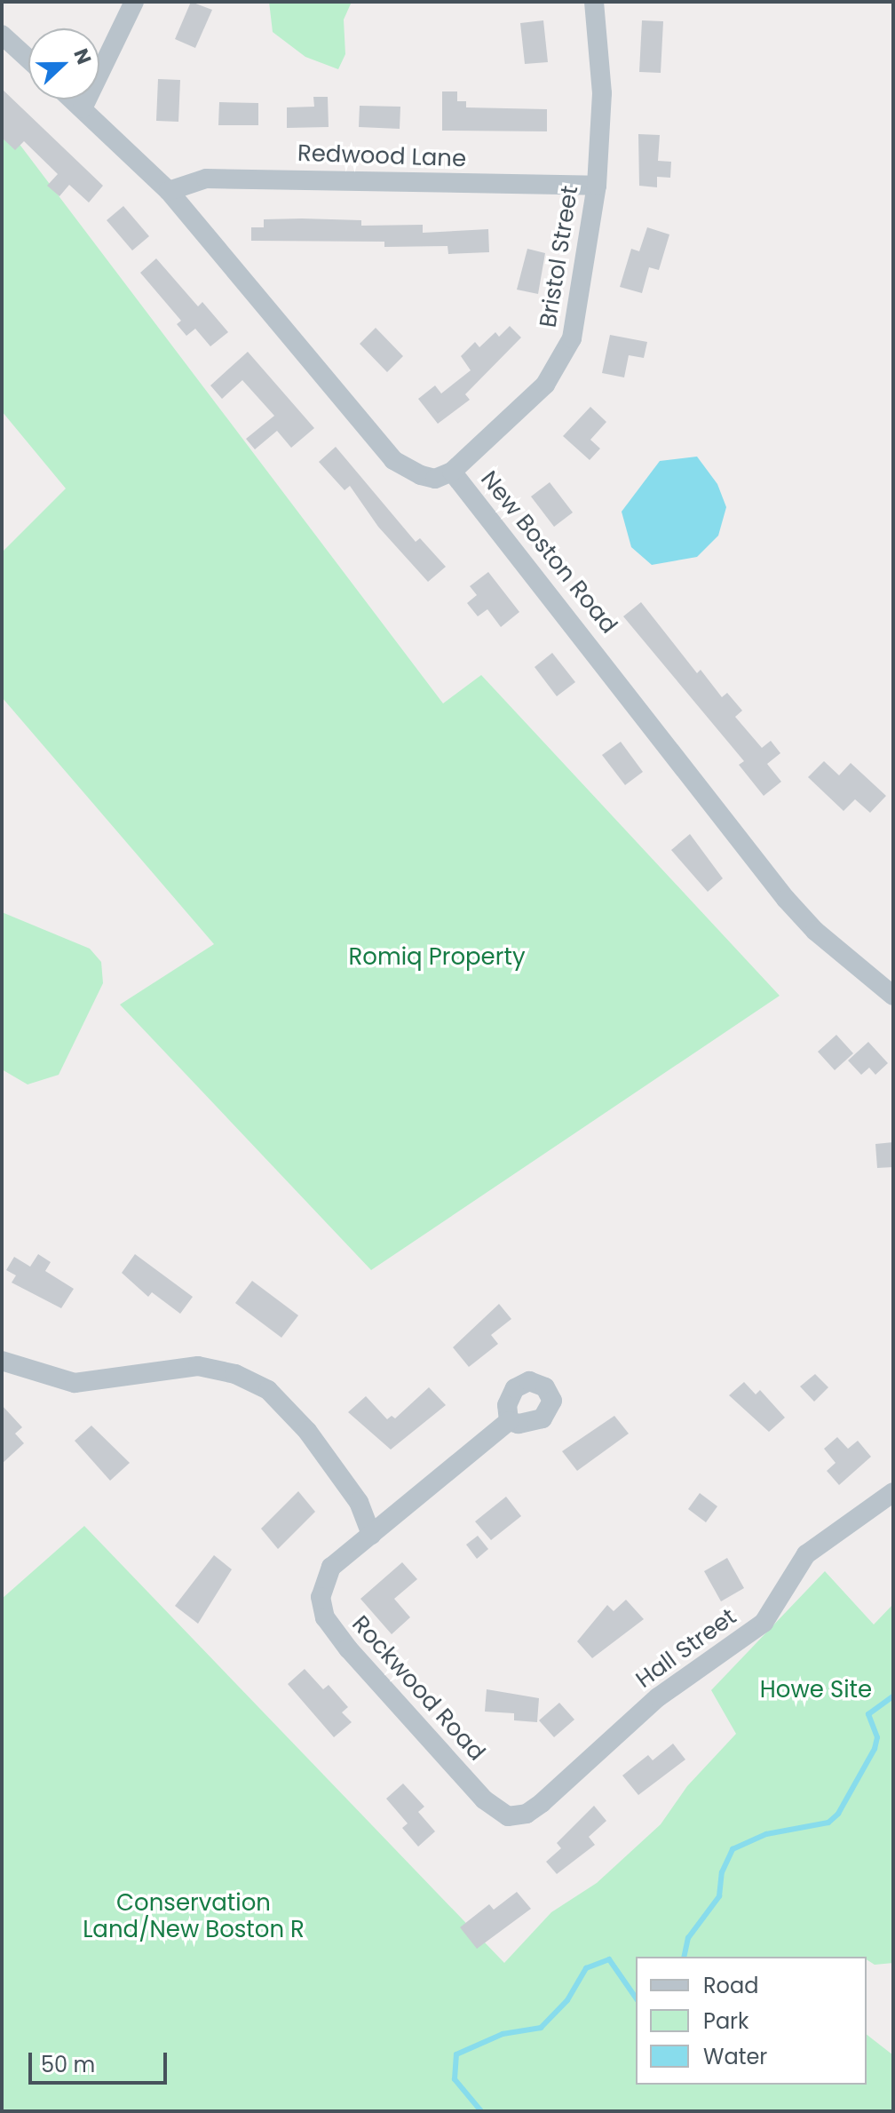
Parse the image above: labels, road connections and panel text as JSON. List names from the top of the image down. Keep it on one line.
{"streets":{"street":["Redwood Lane","Bristol Street","New Boston Road","Hall Street","Rockwood Road"]},"crossings":[["Redwood Lane","Bristol Street"],["Redwood Lane","New Boston Road"],["Bristol Street","New Boston Road"],["Hall Street","Rockwood Road"]],"parks":["Romiq Property","Howe Site","Conservation Land/New Boston R"],"legend":["Road","Park","Water"],"scale_bar":"50 m","north":"right"}
